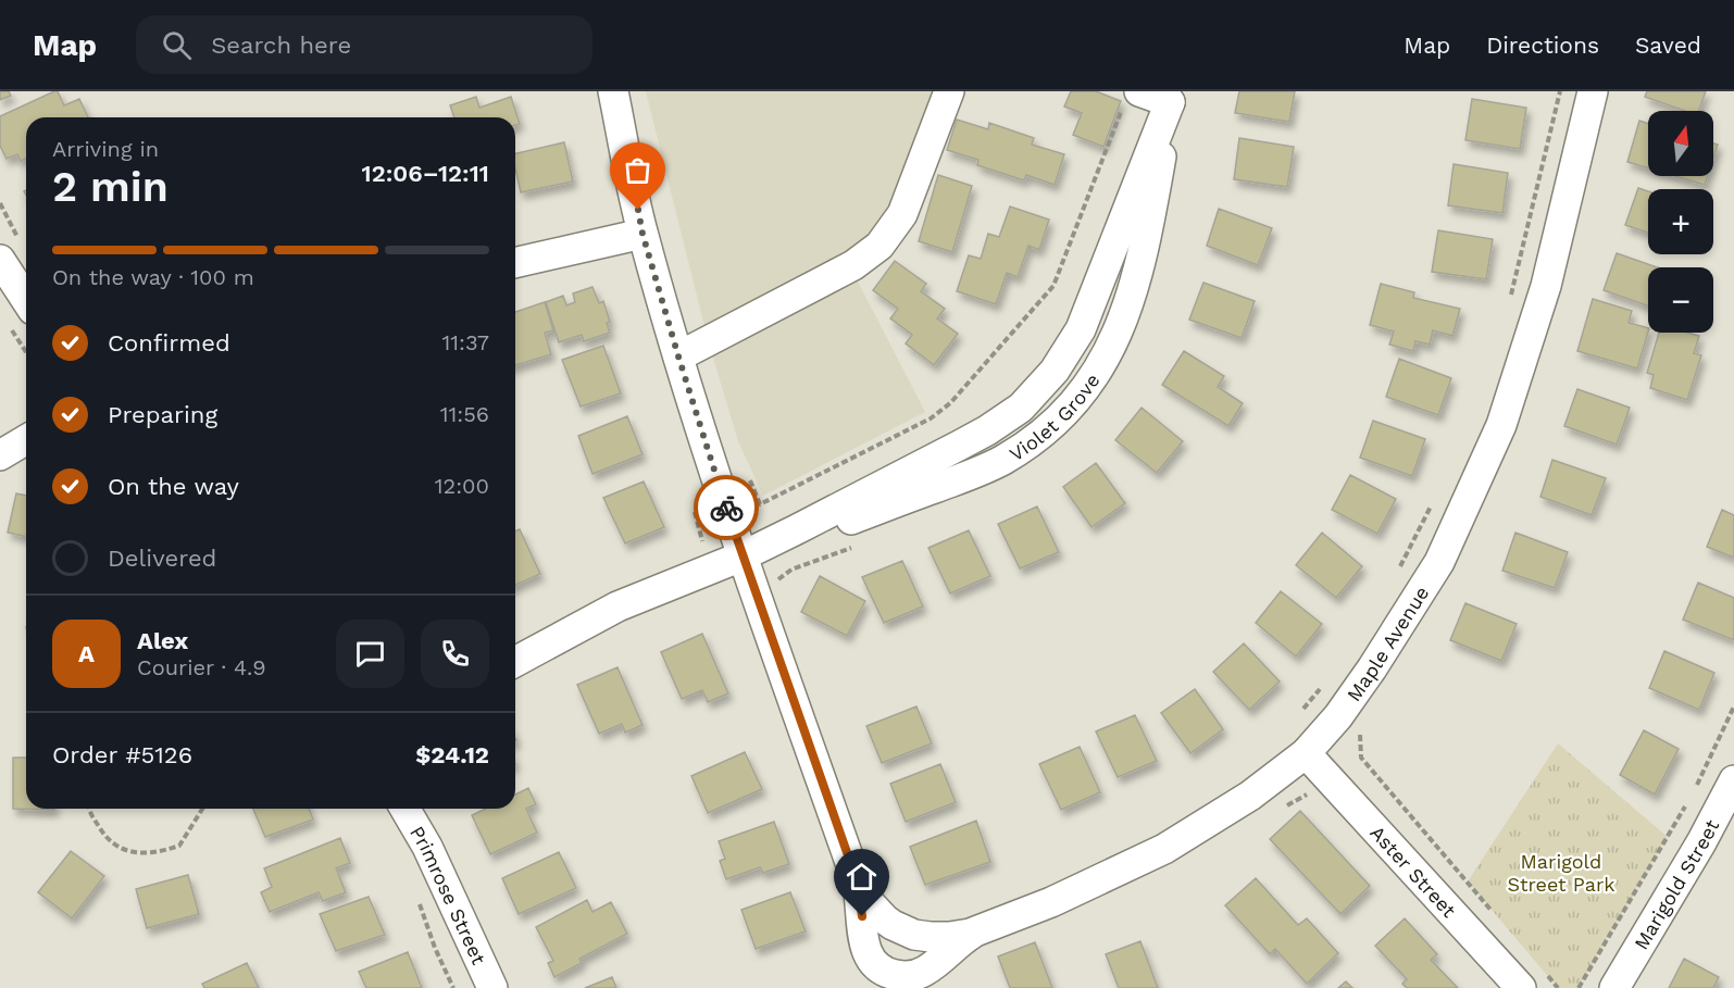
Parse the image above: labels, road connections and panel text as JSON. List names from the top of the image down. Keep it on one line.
{"streets":{"street":["Violet Grove","Maple Avenue","Aster Street","Marigold Street","Primrose Street"]},"crossings":[["Maple Avenue","Aster Street"]],"parks":["Marigold Street Park"],"north":"top","page":{"header":"Map","search":"Search here","nav":["Map","Directions","Saved"],"map_buttons":["+","−"],"heading":["2 min","Arriving in","12:06–12:11"],"panel":["Alex","Courier · 4.9","Order #5126","$24.12"],"bar":"On the way · 100 m","list":[["Confirmed","11:37"],["Preparing","11:56"],["On the way","12:00"],"Delivered"],"round":"A"}}
